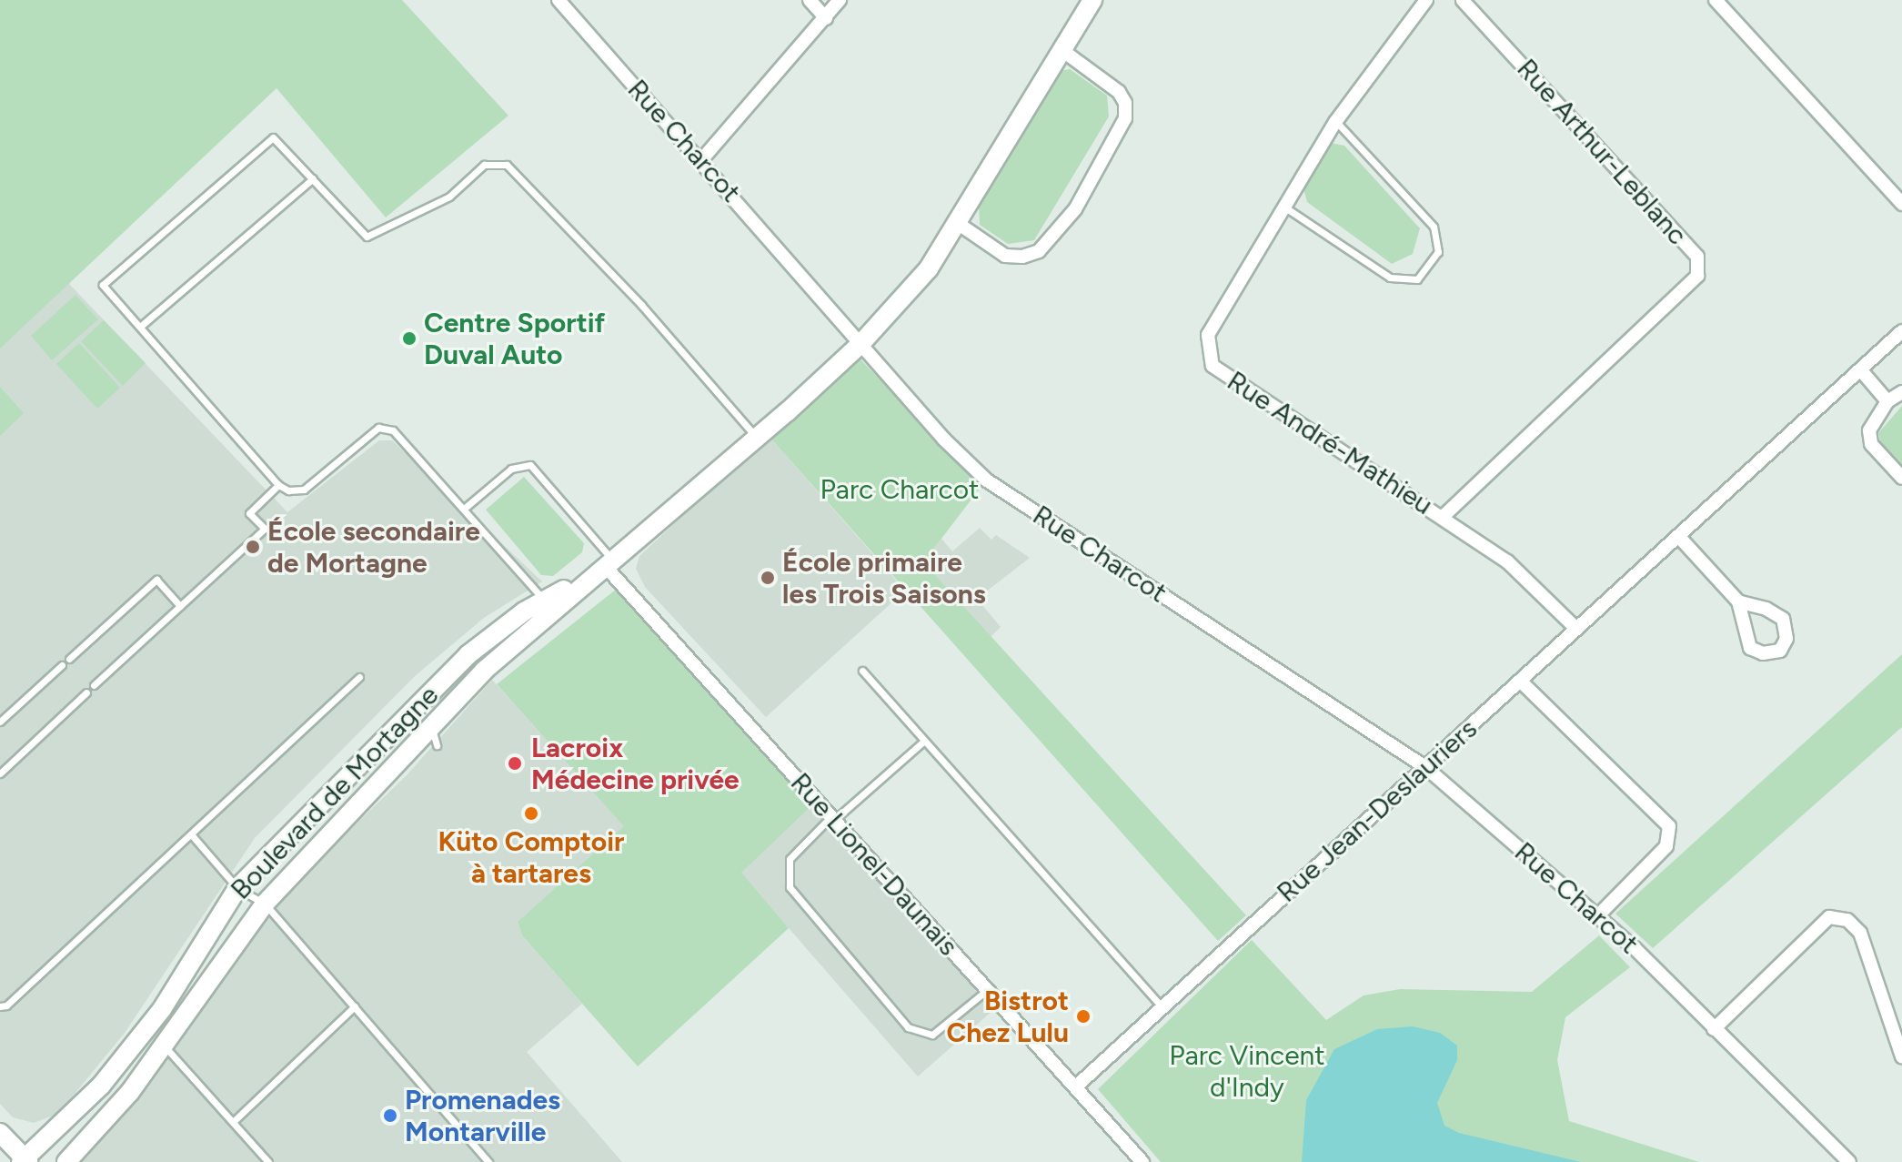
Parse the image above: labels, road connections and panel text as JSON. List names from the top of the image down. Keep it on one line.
{"streets":{"street":["Rue Charcot","Rue Arthur-Leblanc","Rue André-Mathieu","Boulevard de Mortagne","Rue Jean-Deslauriers","Rue Lionel-Daunais"]},"crossings":[["Rue Charcot","Boulevard de Mortagne"],["Rue Charcot","Rue Jean-Deslauriers"],["Rue Arthur-Leblanc","Rue André-Mathieu"],["Rue André-Mathieu","Rue Jean-Deslauriers"],["Boulevard de Mortagne","Rue Lionel-Daunais"],["Rue Jean-Deslauriers","Rue Lionel-Daunais"]],"parks":["Parc Charcot","Parc Vincent d'Indy"],"places":["Centre Sportif Duval Auto","École secondaire de Mortagne","École primaire les Trois Saisons","Lacroix Médecine privée","Küto Comptoir à tartares","Bistrot Chez Lulu","Promenades Montarville"]}
